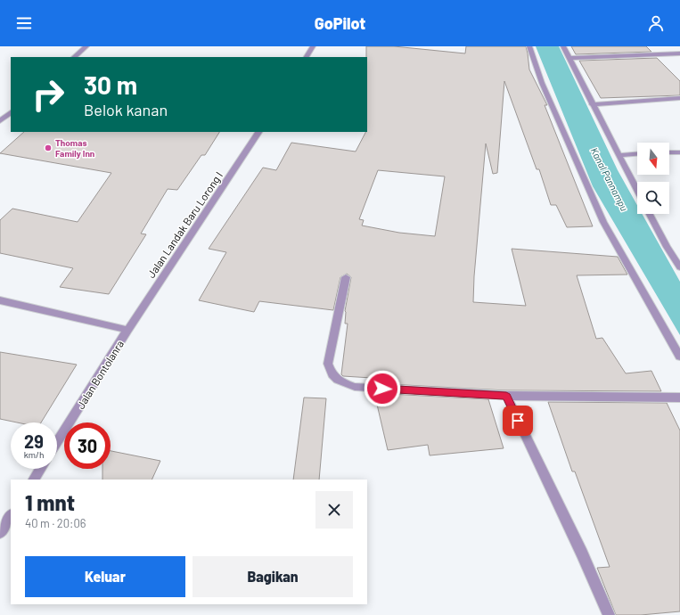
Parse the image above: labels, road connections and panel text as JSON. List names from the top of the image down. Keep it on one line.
{"streets":{"street":["Jalan Landak Baru Lorong I","Jalan Bontolanra"]},"crossings":[["Jalan Landak Baru Lorong I","Jalan Bontolanra"]],"water":["Kanal Pannampu"],"places":["Thomas Family Inn"],"north":"bottom","page":{"header":"GoPilot","turn":["30 m","Belok kanan"],"speed":"29 km/h","limit":"30","heading":["1 mnt","40 m · 20:06"],"buttons":["Keluar","Bagikan"]}}
